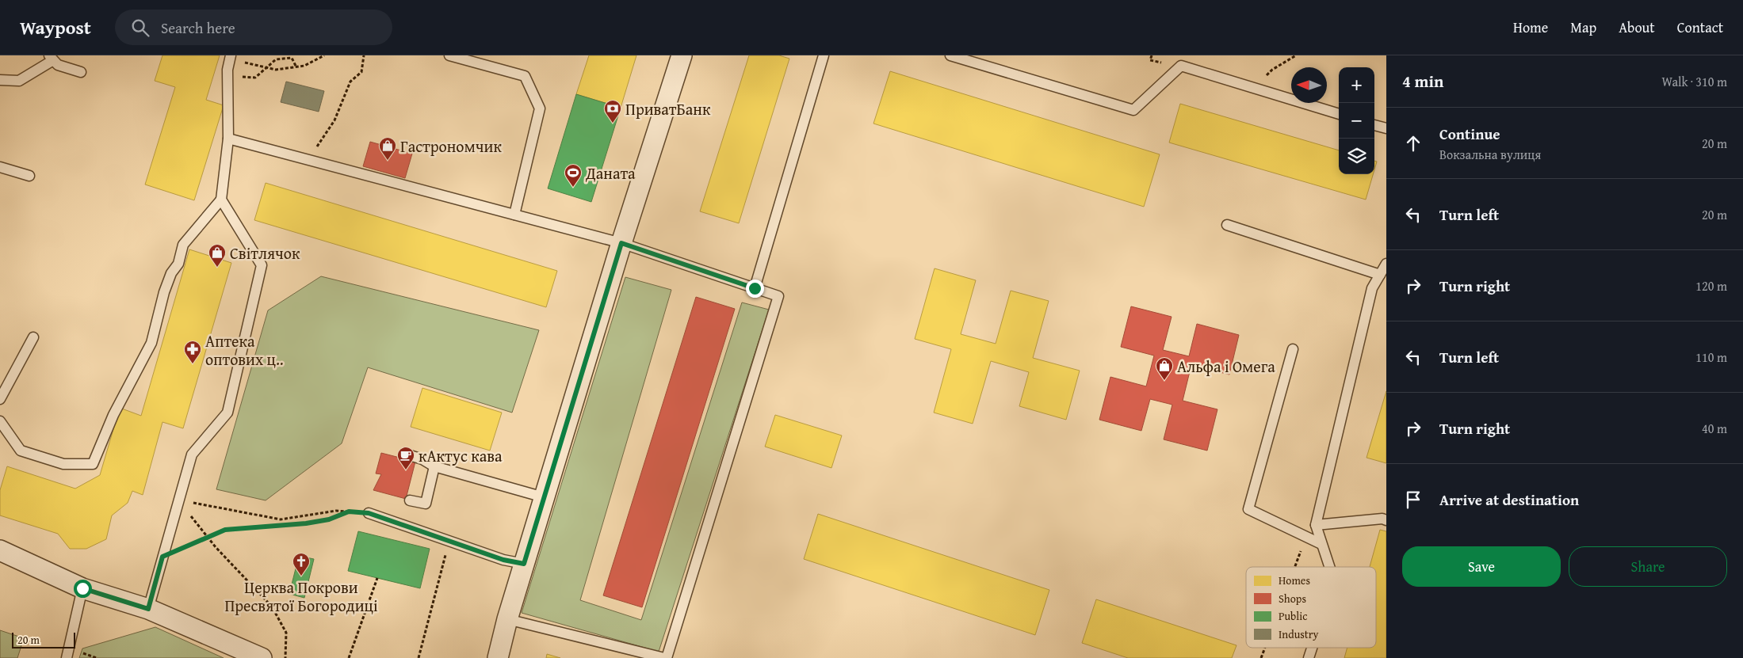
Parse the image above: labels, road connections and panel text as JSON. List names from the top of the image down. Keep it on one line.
{"places":{"bank":["ПриватБанк"],"shop":["Гастрономчик","Світлячок","Альфа і Омега"],"sports":["Даната"],"pharmacy":["Аптека оптових ц‥"],"cafe":["кАктус кава"],"church":["Церква Покрови Пресвятої Богородиці"]},"legend":["Homes","Shops","Public","Industry"],"scale_bar":"20 m","north":"left","page":{"header":"Waypost","search":"Search here","nav":["Home","Map","About","Contact"],"heading":["4 min","Walk · 310 m"],"map_buttons":["+","−"],"list":[["Continue","Вокзальна вулиця","20 m"],["Turn left","20 m"],["Turn right","120 m"],["Turn left","110 m"],["Turn right","40 m"],"Arrive at destination"],"buttons":["Save","Share"],"scale":"20 m"}}
